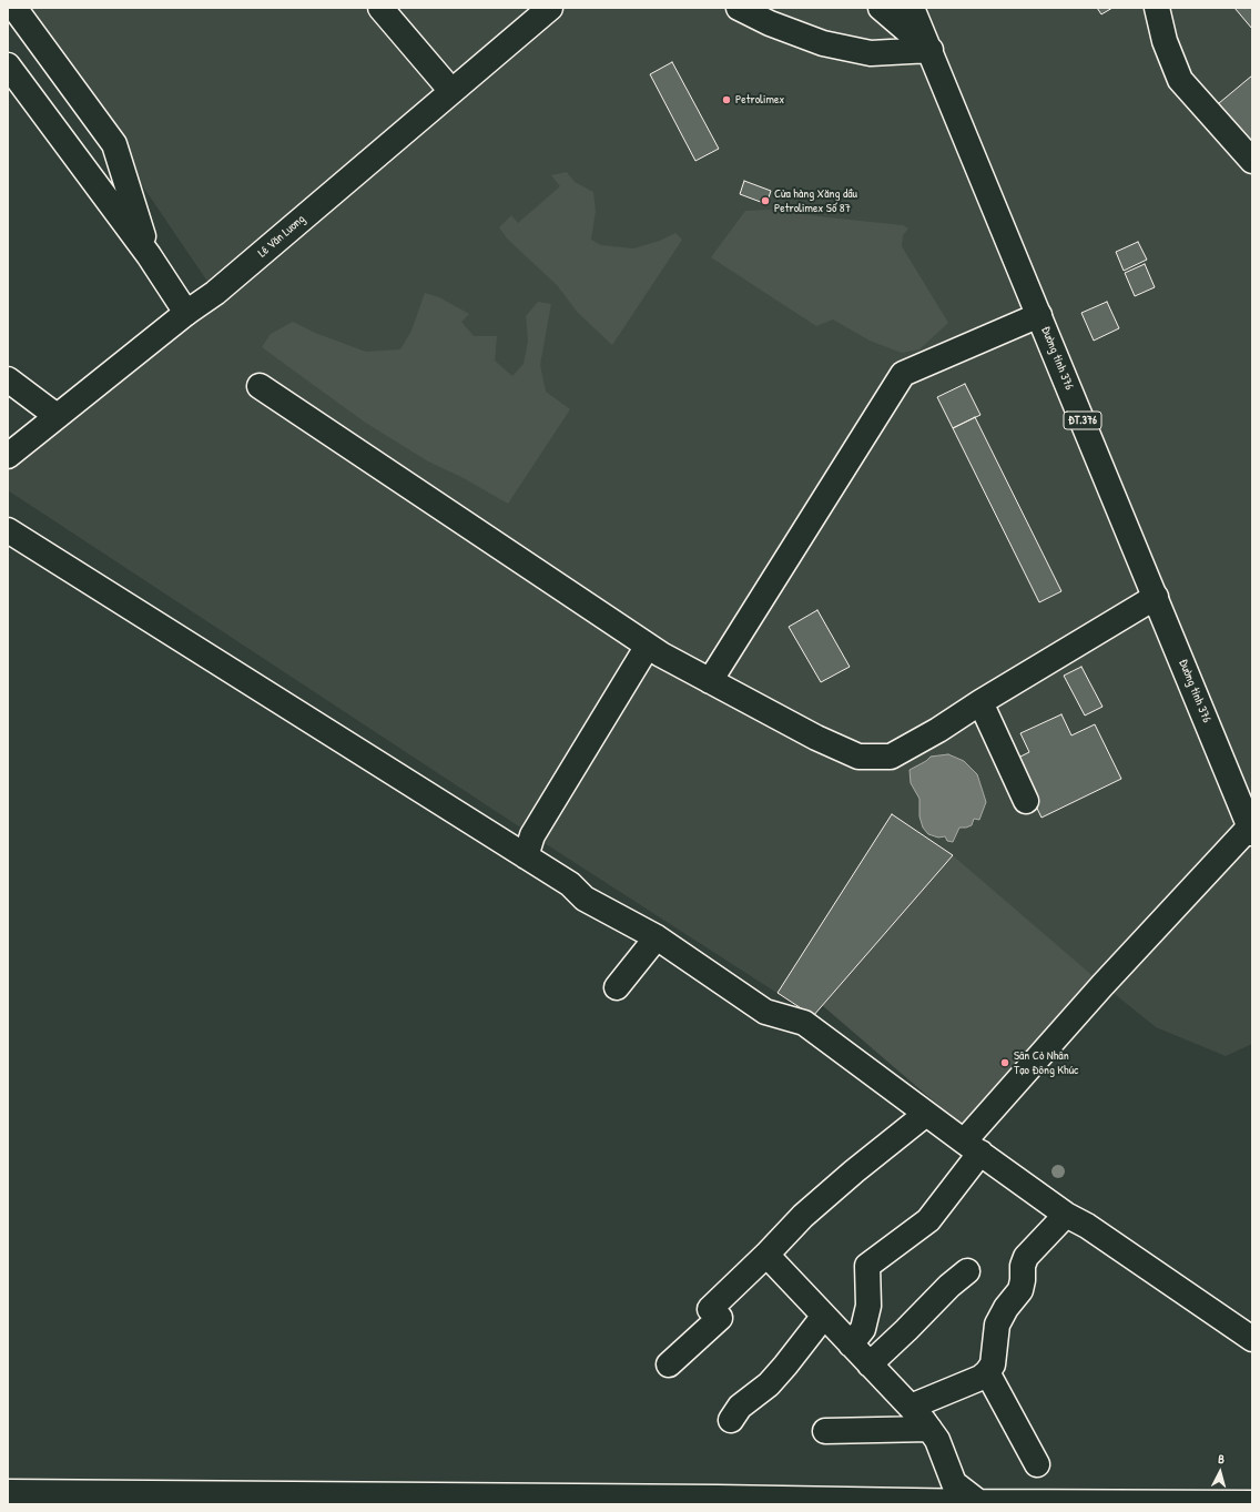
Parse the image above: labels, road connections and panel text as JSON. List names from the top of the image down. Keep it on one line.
{"streets":{"street":["Lê Văn Lương","Đường tỉnh 376","ĐT.376"]},"places":["Petrolimex","Cửa hàng Xăng dầu Petrolimex Số 87","Sân Cỏ Nhân Tạo Đông Khúc"],"north":"top"}
